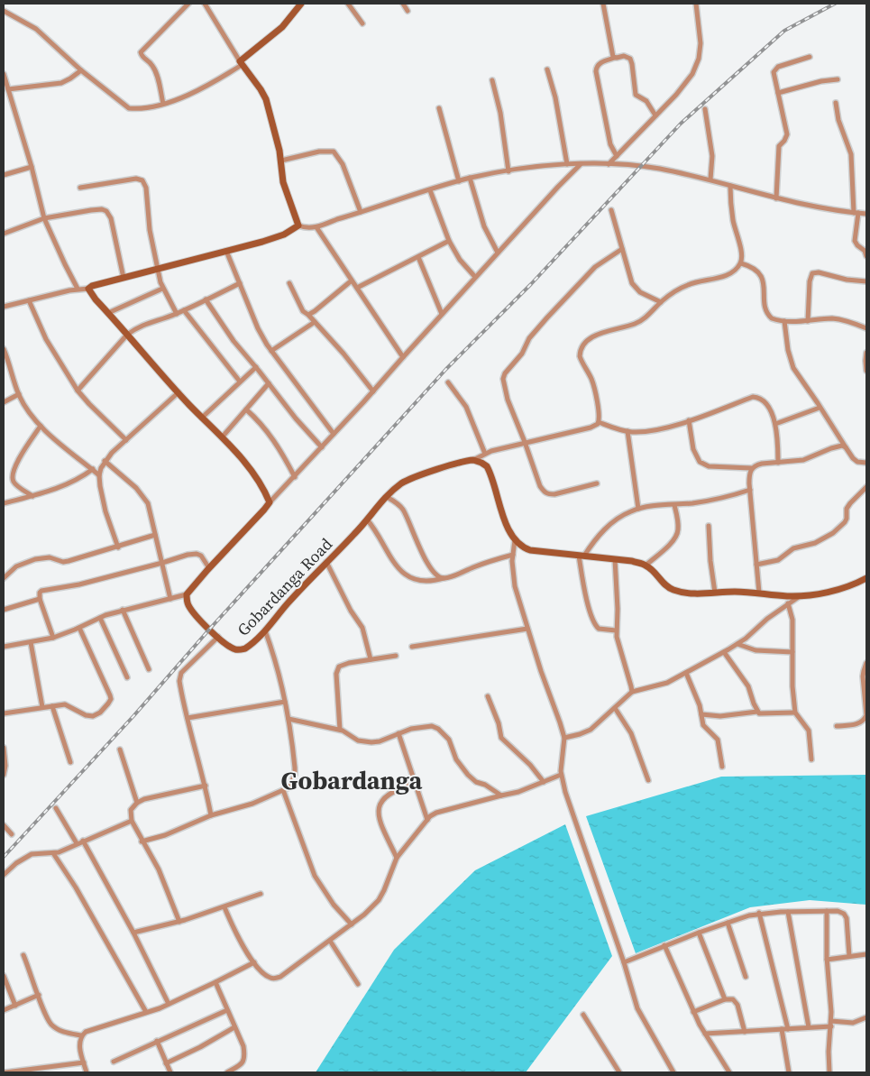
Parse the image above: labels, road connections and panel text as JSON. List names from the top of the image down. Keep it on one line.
{"streets":{"main road":["Gobardanga Road"]},"districts":["Gobardanga"]}
